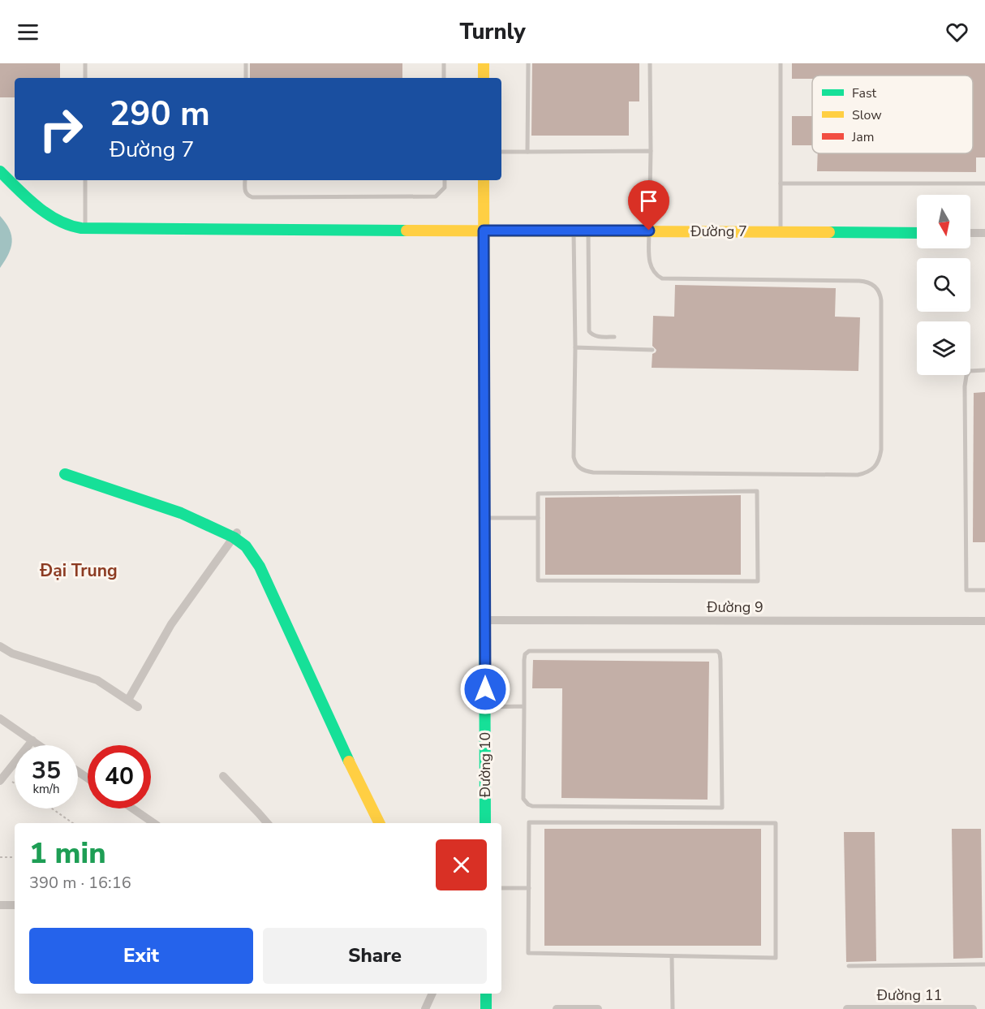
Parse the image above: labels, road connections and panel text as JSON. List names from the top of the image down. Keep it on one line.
{"streets":{"street":["Đường 7","Đường 9","Đường 10","Đường 11"]},"crossings":[["Đường 7","Đường 10"],["Đường 9","Đường 10"]],"districts":["Đại Trung"],"legend":["Fast","Slow","Jam"],"north":"bottom","page":{"header":"Turnly","turn":["290 m","Đường 7"],"speed":"35 km/h","limit":"40","heading":["1 min","390 m · 16:16"],"buttons":["Exit","Share"]}}
